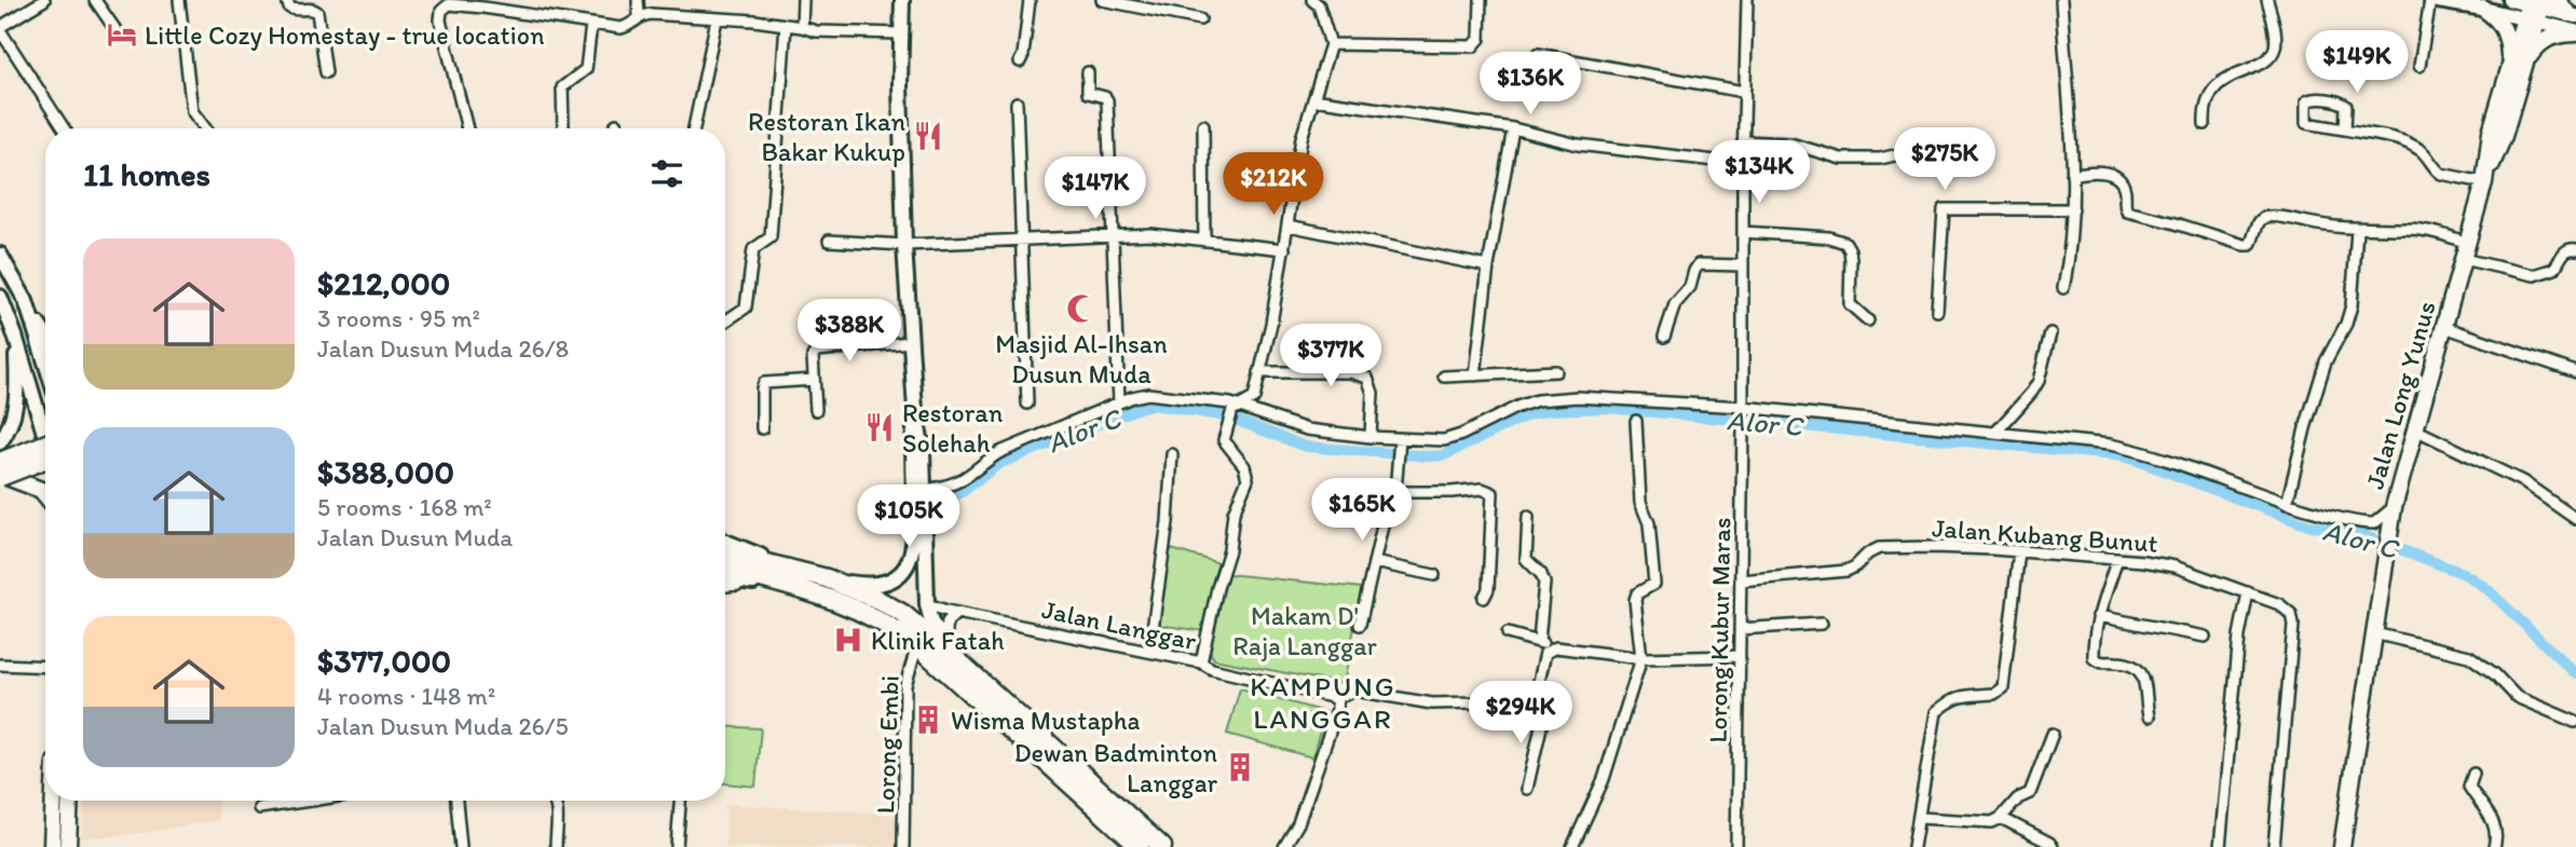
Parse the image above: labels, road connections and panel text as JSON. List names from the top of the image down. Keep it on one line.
{"streets":{"main road":["Jalan Long Yunus"],"street":["Jalan Kubang Bunut","Jalan Langgar","Lorong Kubur Maras","Lorong Embi"]},"crossings":[["Jalan Kubang Bunut","Lorong Kubur Maras"]],"districts":["KAMPUNG LANGGAR"],"water":["Alor C"],"parks":["Makam D' Raja Langgar"],"places":{"hotel":["Little Cozy Homestay - true location"],"restaurant":["Restoran Ikan Bakar Kukup","Restoran Solehah"],"mosque":["Masjid Al-Ihsan Dusun Muda"],"hospital":["Klinik Fatah"],"building":["Wisma Mustapha","Dewan Badminton Langgar"]},"page":{"price":["$149K","$136K","$275K","$134K","$212K","$147K","$388K","$377K","$165K","$105K","$294K"],"heading":"11 homes","list":[{"name":"$212,000","note":"3 rooms · 95 m² · Jalan Dusun Muda 26/8"},{"name":"$388,000","note":"5 rooms · 168 m² · Jalan Dusun Muda"},{"name":"$377,000","note":"4 rooms · 148 m² · Jalan Dusun Muda 26/5"}]}}
